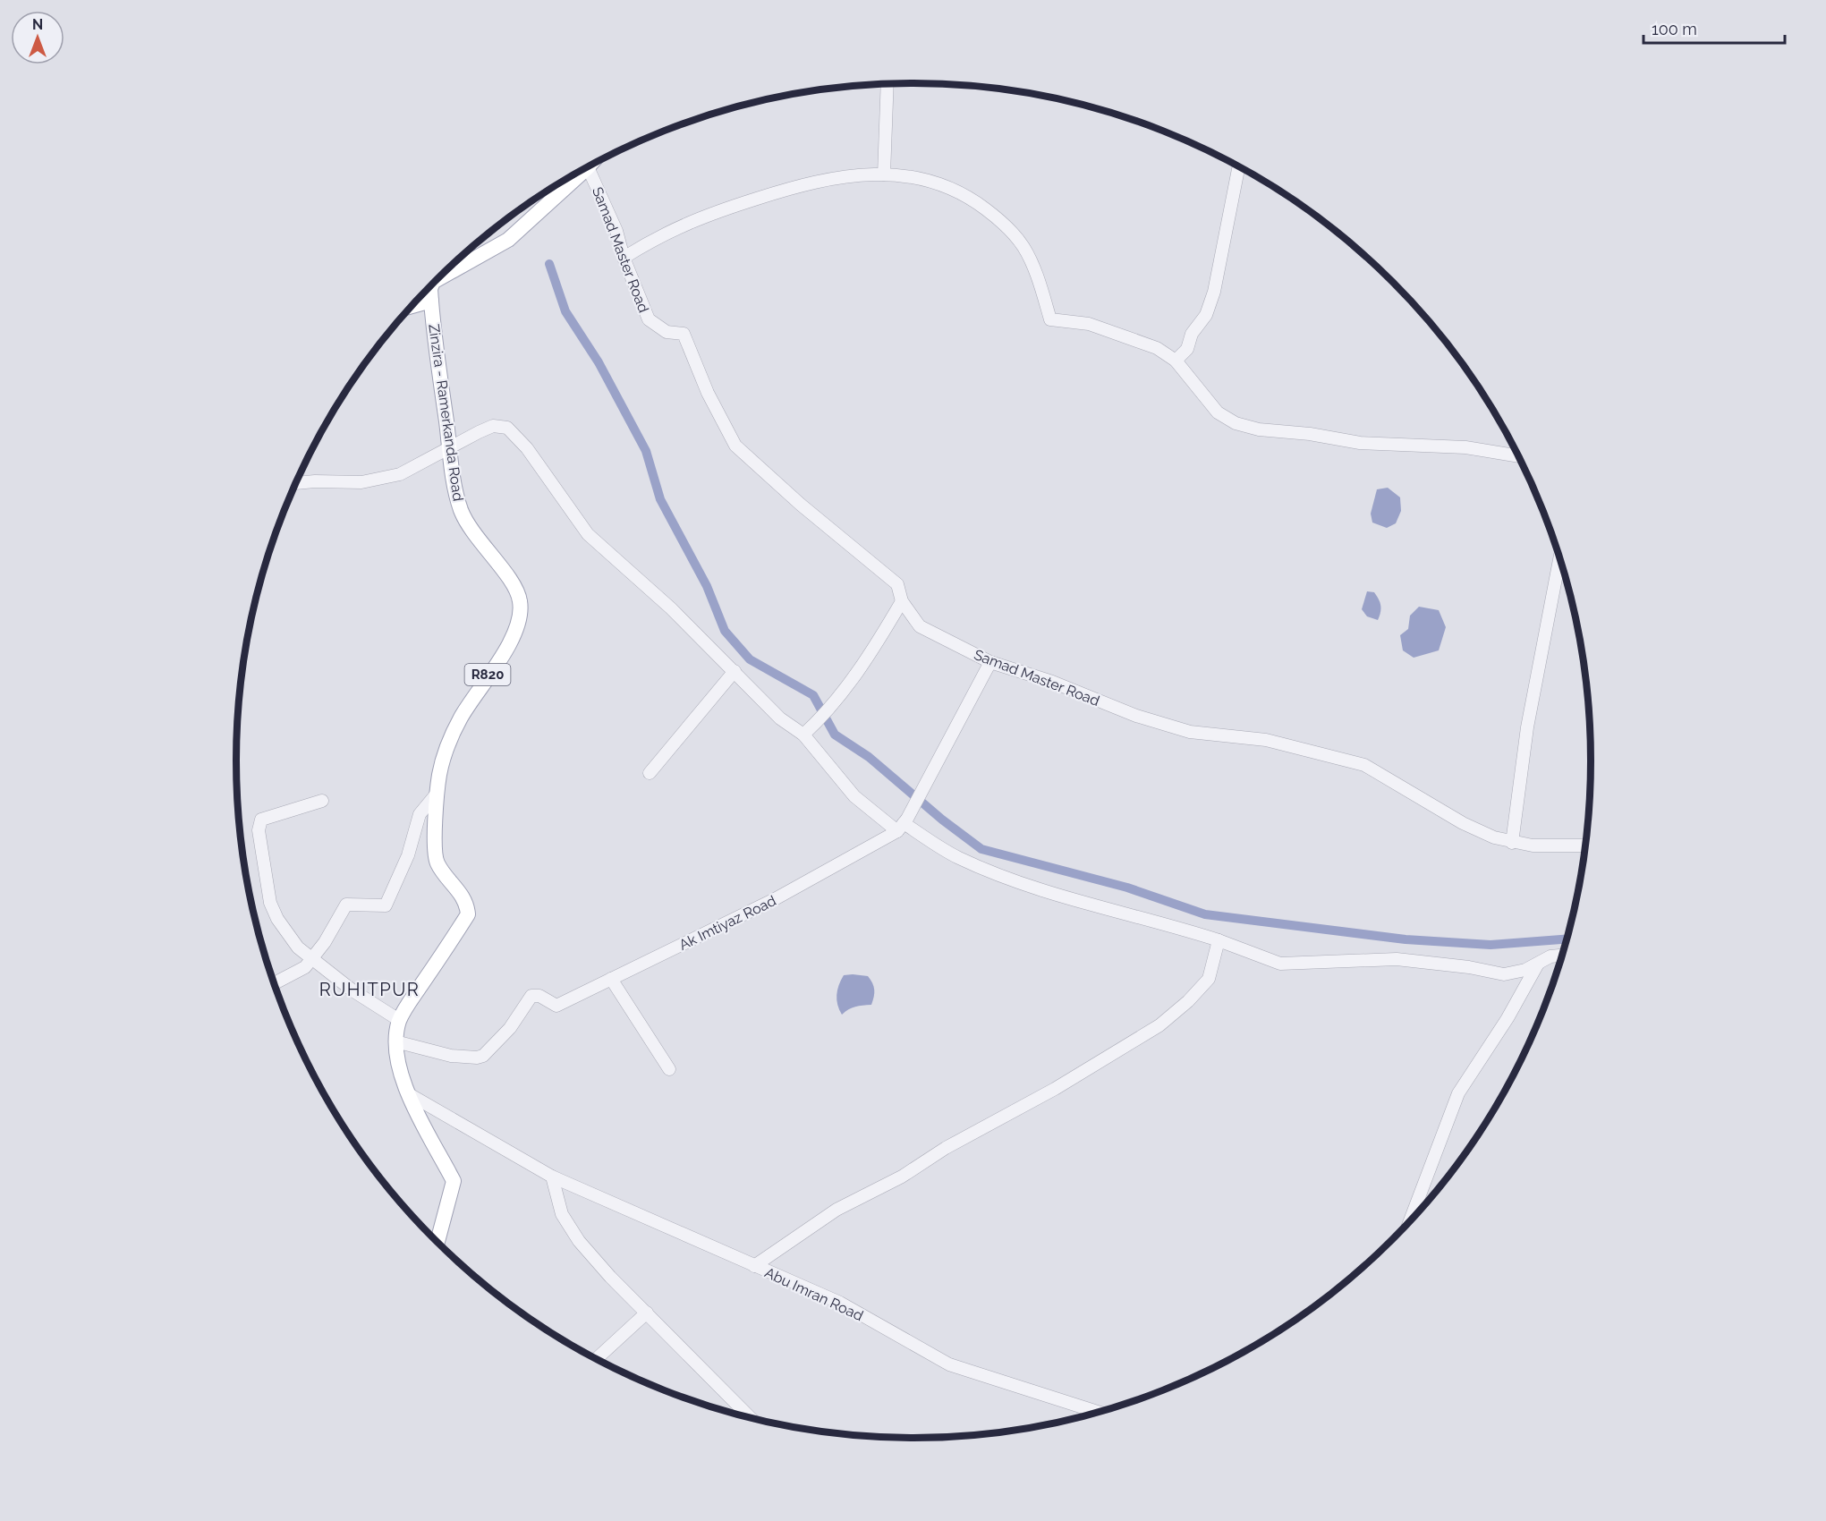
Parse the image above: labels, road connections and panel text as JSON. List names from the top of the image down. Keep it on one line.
{"streets":{"main road":["Zinzira - Ramerkanda Road","R820"],"street":["Samad Master Road","Ak Imtiyaz Road","Abu Imran Road"]},"crossings":[["Samad Master Road","Zinzira - Ramerkanda Road"],["Zinzira - Ramerkanda Road","Ak Imtiyaz Road"],["Zinzira - Ramerkanda Road","Abu Imran Road"]],"districts":["RUHITPUR"],"scale_bar":"100 m","north":"top"}
